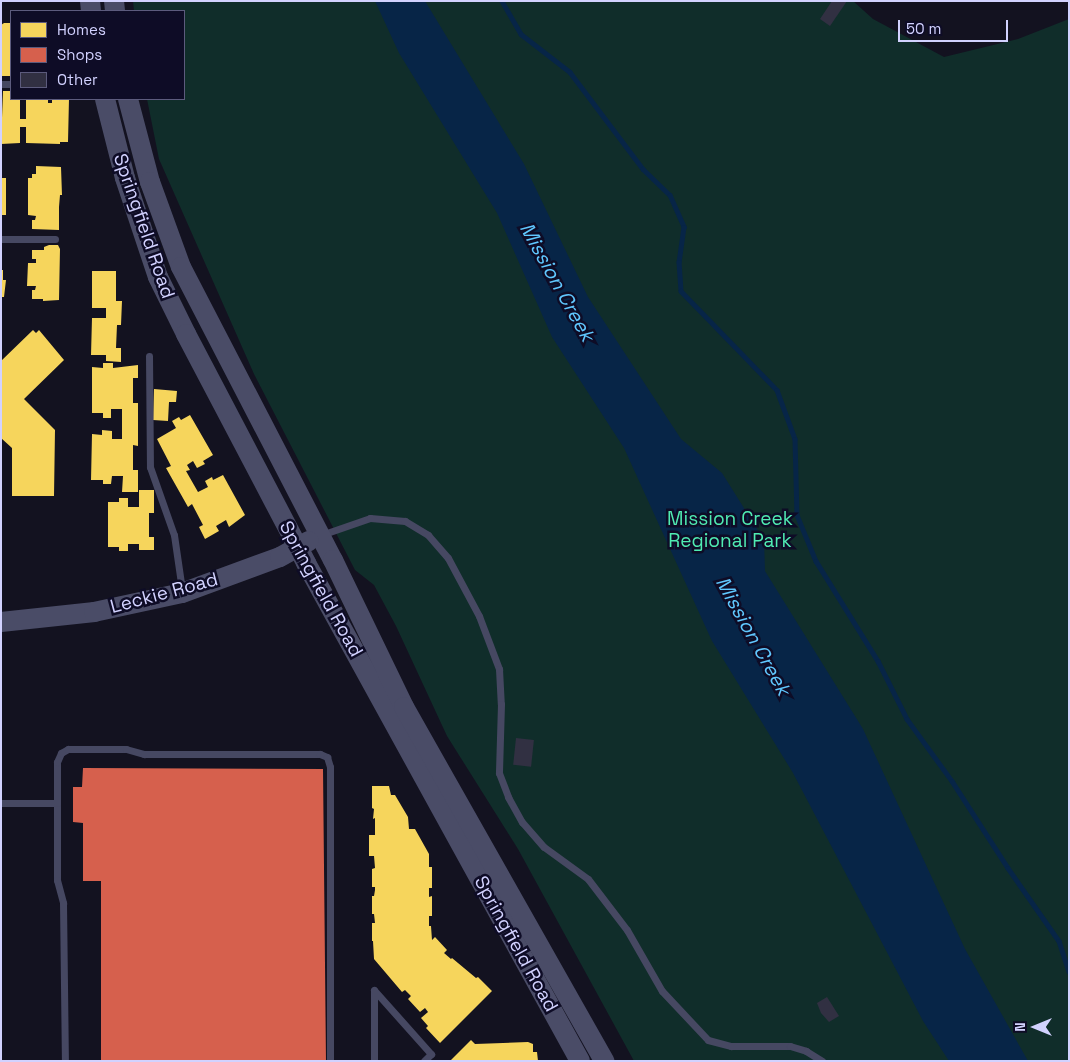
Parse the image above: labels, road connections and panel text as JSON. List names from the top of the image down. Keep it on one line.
{"streets":{"main road":["Springfield Road","Leckie Road"]},"crossings":[["Springfield Road","Leckie Road"]],"water":["Mission Creek"],"parks":["Mission Creek Regional Park"],"legend":["Homes","Shops","Other"],"scale_bar":"50 m","north":"left"}
